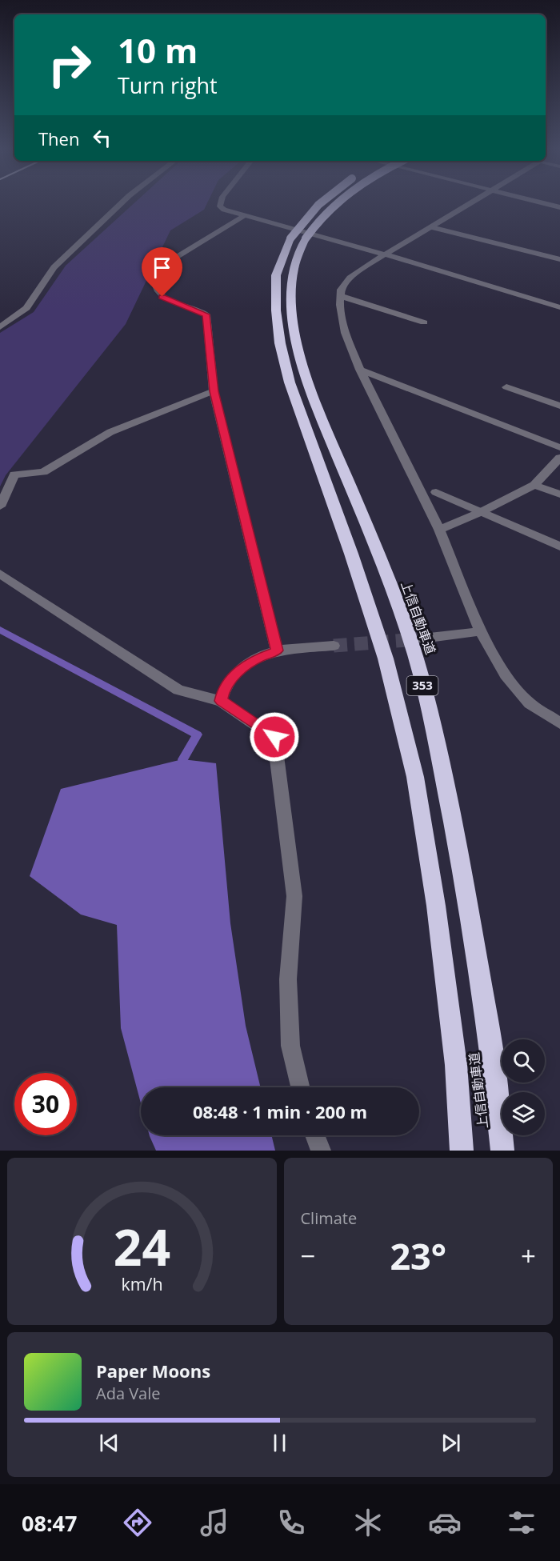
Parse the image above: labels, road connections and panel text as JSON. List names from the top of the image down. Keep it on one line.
{"streets":{"highway":["上信自動車道","353"]},"page":{"turn":["10 m","Turn right"],"then":"Then","limit":"30","trip":"08:48 · 1 min · 200 m","tile":"Climate","heat":["−","23°","+"],"song":["Paper Moons","Ada Vale"],"tabs":"08:47","gauge":["24","km/h"]}}
